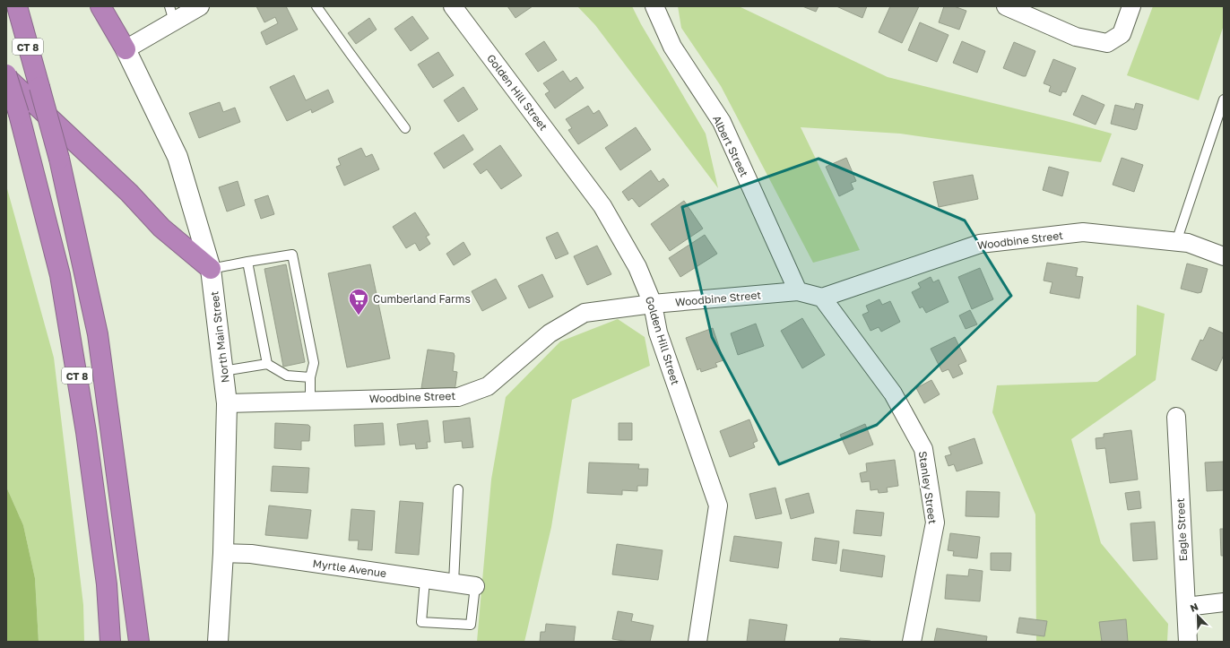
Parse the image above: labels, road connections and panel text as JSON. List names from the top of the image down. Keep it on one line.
{"streets":{"highway":["CT 8"],"main road":["North Main Street"],"street":["Golden Hill Street","Albert Street","Woodbine Street","Stanley Street","Eagle Street","Myrtle Avenue"]},"crossings":[["Golden Hill Street","Woodbine Street"],["Albert Street","Woodbine Street"],["Woodbine Street","North Main Street"],["Woodbine Street","Stanley Street"],["North Main Street","Myrtle Avenue"]],"places":{"supermarket":["Cumberland Farms"]},"north":"top left"}
